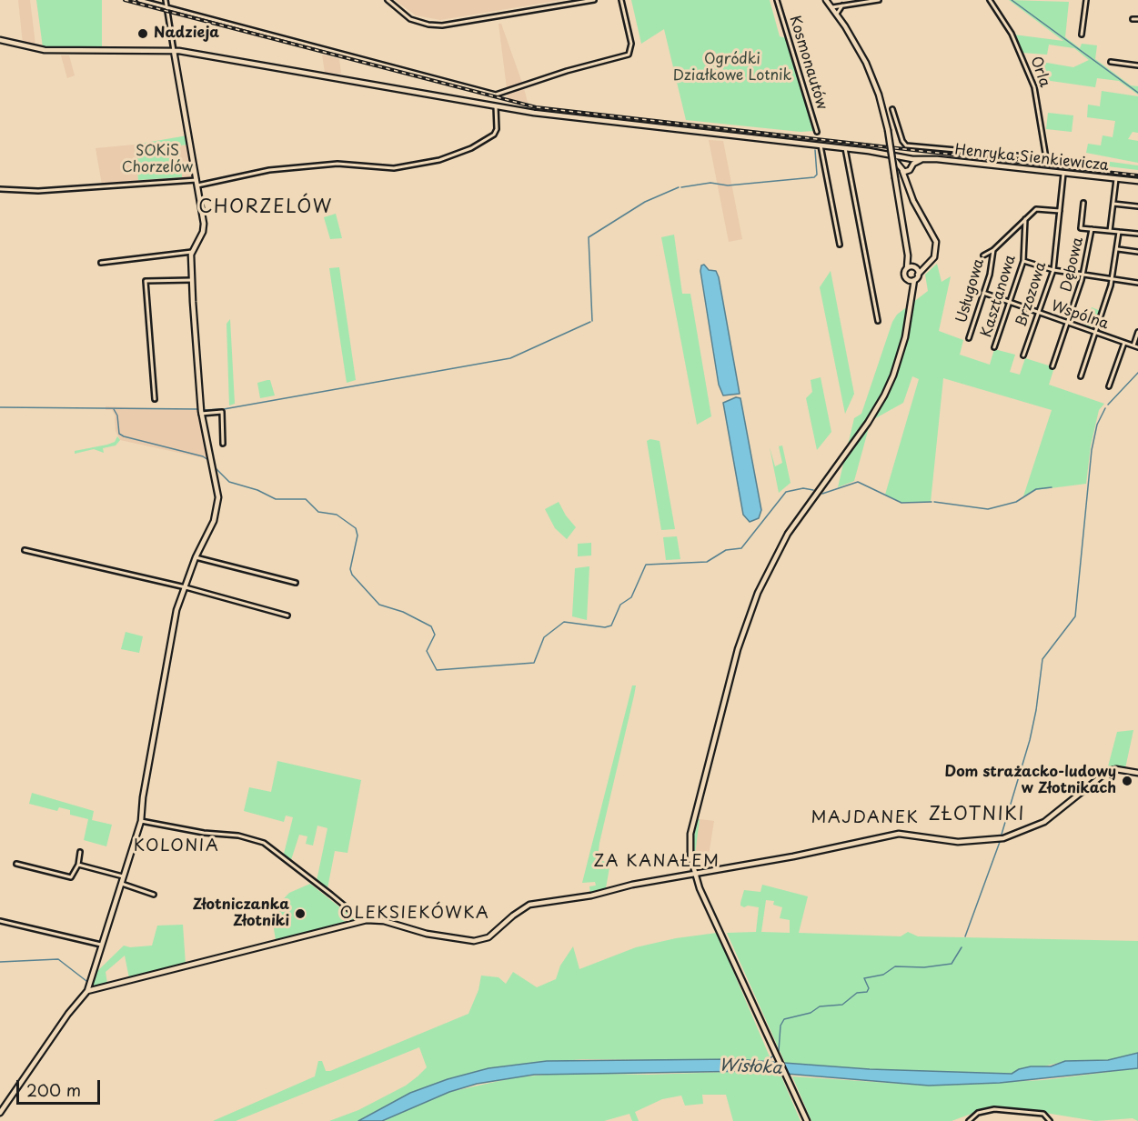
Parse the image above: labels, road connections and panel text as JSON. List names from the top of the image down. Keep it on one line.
{"streets":{"main road":["Henryka Sienkiewicza"],"street":["Kosmonautów","Orla","Dębowa","Usługowa","Brzozowa","Kasztanowa","Wspólna"]},"crossings":[["Henryka Sienkiewicza","Brzozowa"],["Dębowa","Wspólna"],["Usługowa","Wspólna"],["Brzozowa","Wspólna"],["Kasztanowa","Wspólna"]],"districts":["CHORZELÓW","ZŁOTNIKI","MAJDANEK","KOLONIA","ZA KANAŁEM","OLEKSIEKÓWKA"],"water":["Wisłoka"],"parks":["Ogródki Działkowe Lotnik","SOKiS Chorzelów"],"places":["Nadzieja","Dom strażacko-ludowy w Złotnikach","Złotniczanka Złotniki"],"scale_bar":"200 m"}
